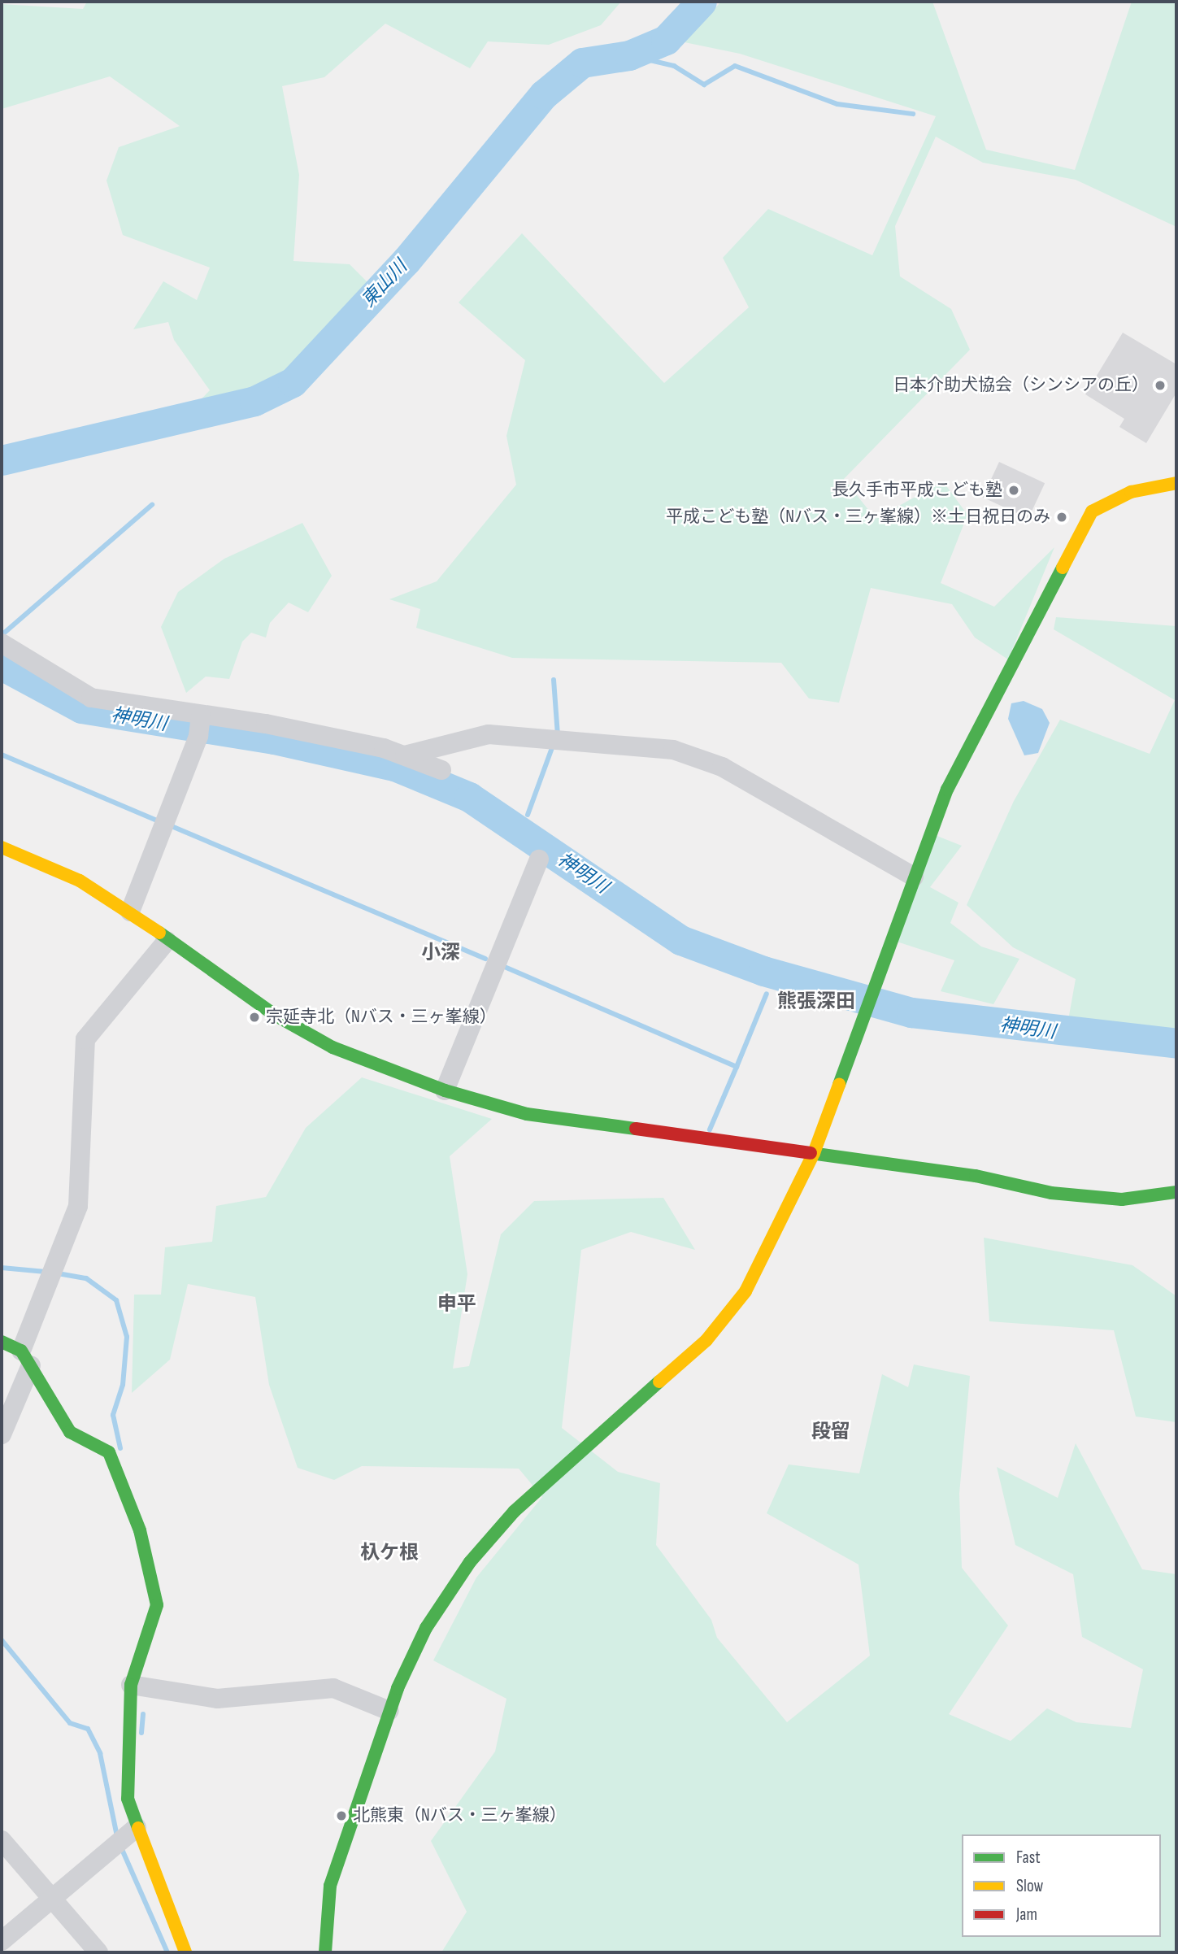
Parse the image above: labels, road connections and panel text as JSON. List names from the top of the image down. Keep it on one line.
{"districts":["小深","熊張深田","申平","段留","杁ケ根"],"water":["東山川","神明川"],"places":["日本介助犬協会（シンシアの丘）","長久手市平成こども塾","平成こども塾（Nバス・三ヶ峯線）※土日祝日のみ","宗延寺北（Nバス・三ヶ峯線）","北熊東（Nバス・三ヶ峯線）"],"legend":["Fast","Slow","Jam"]}
